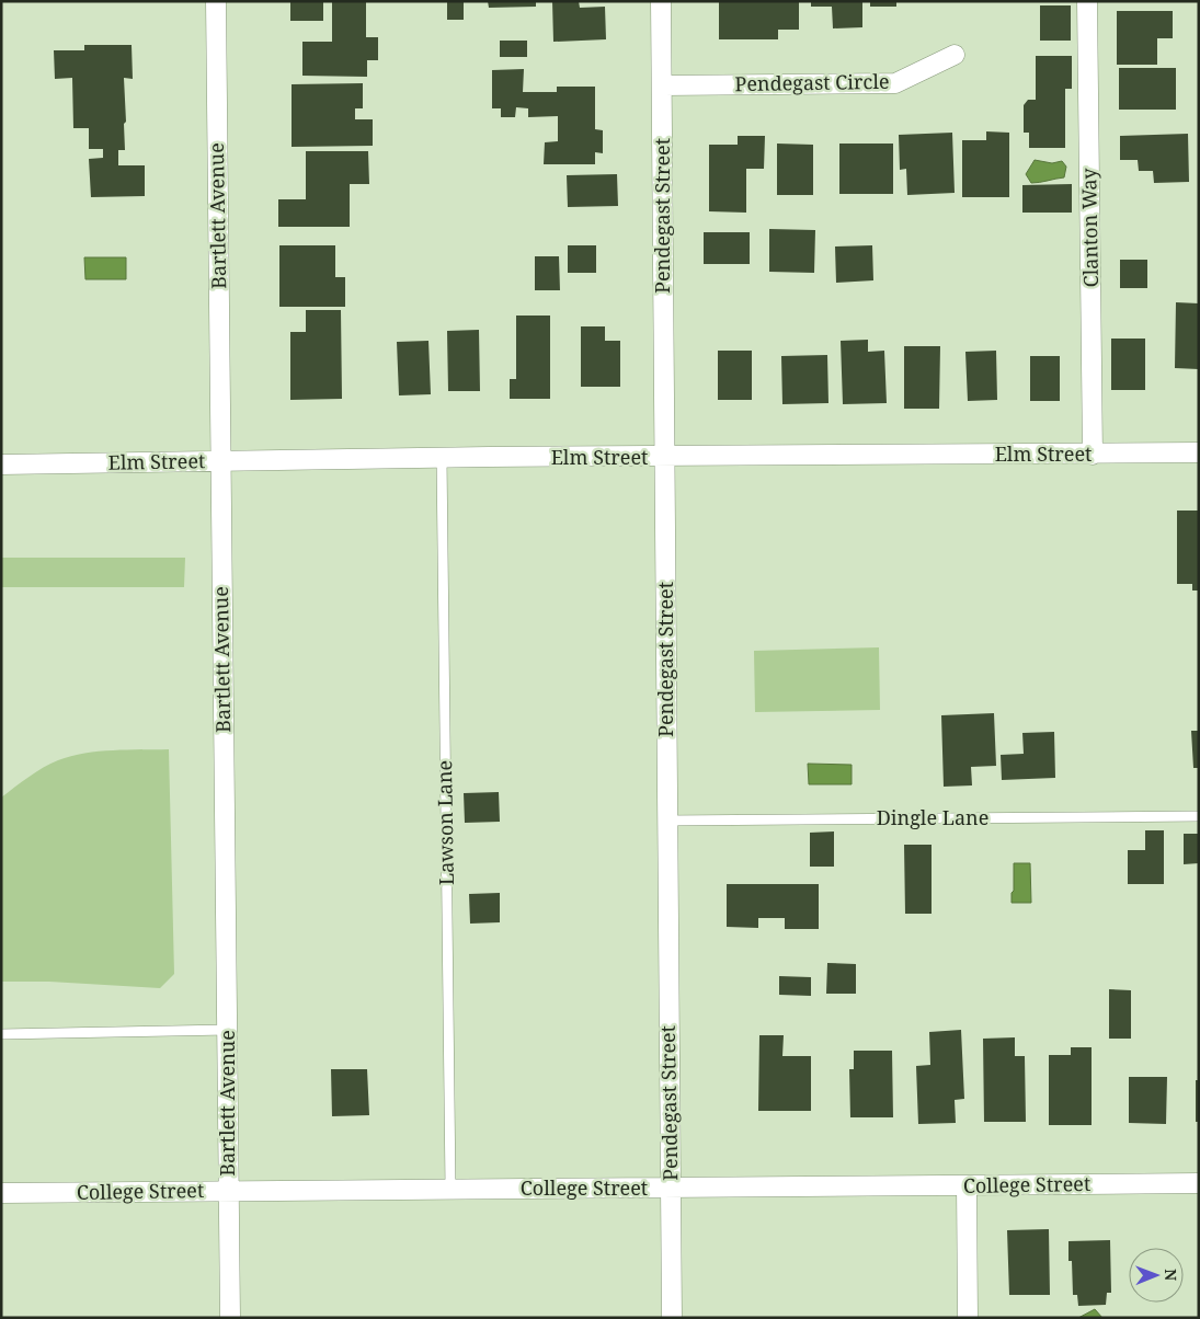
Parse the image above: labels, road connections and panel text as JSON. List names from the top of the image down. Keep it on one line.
{"streets":{"street":["Pendegast Circle","Bartlett Avenue","Pendegast Street","Clanton Way","Elm Street","College Street"],"lane":["Dingle Lane","Lawson Lane"]},"crossings":[["Pendegast Circle","Pendegast Street"],["Bartlett Avenue","Elm Street"],["Bartlett Avenue","College Street"],["Pendegast Street","Elm Street"],["Pendegast Street","Dingle Lane"],["Pendegast Street","College Street"],["Clanton Way","Elm Street"],["Elm Street","Lawson Lane"],["Lawson Lane","College Street"]],"north":"right"}
